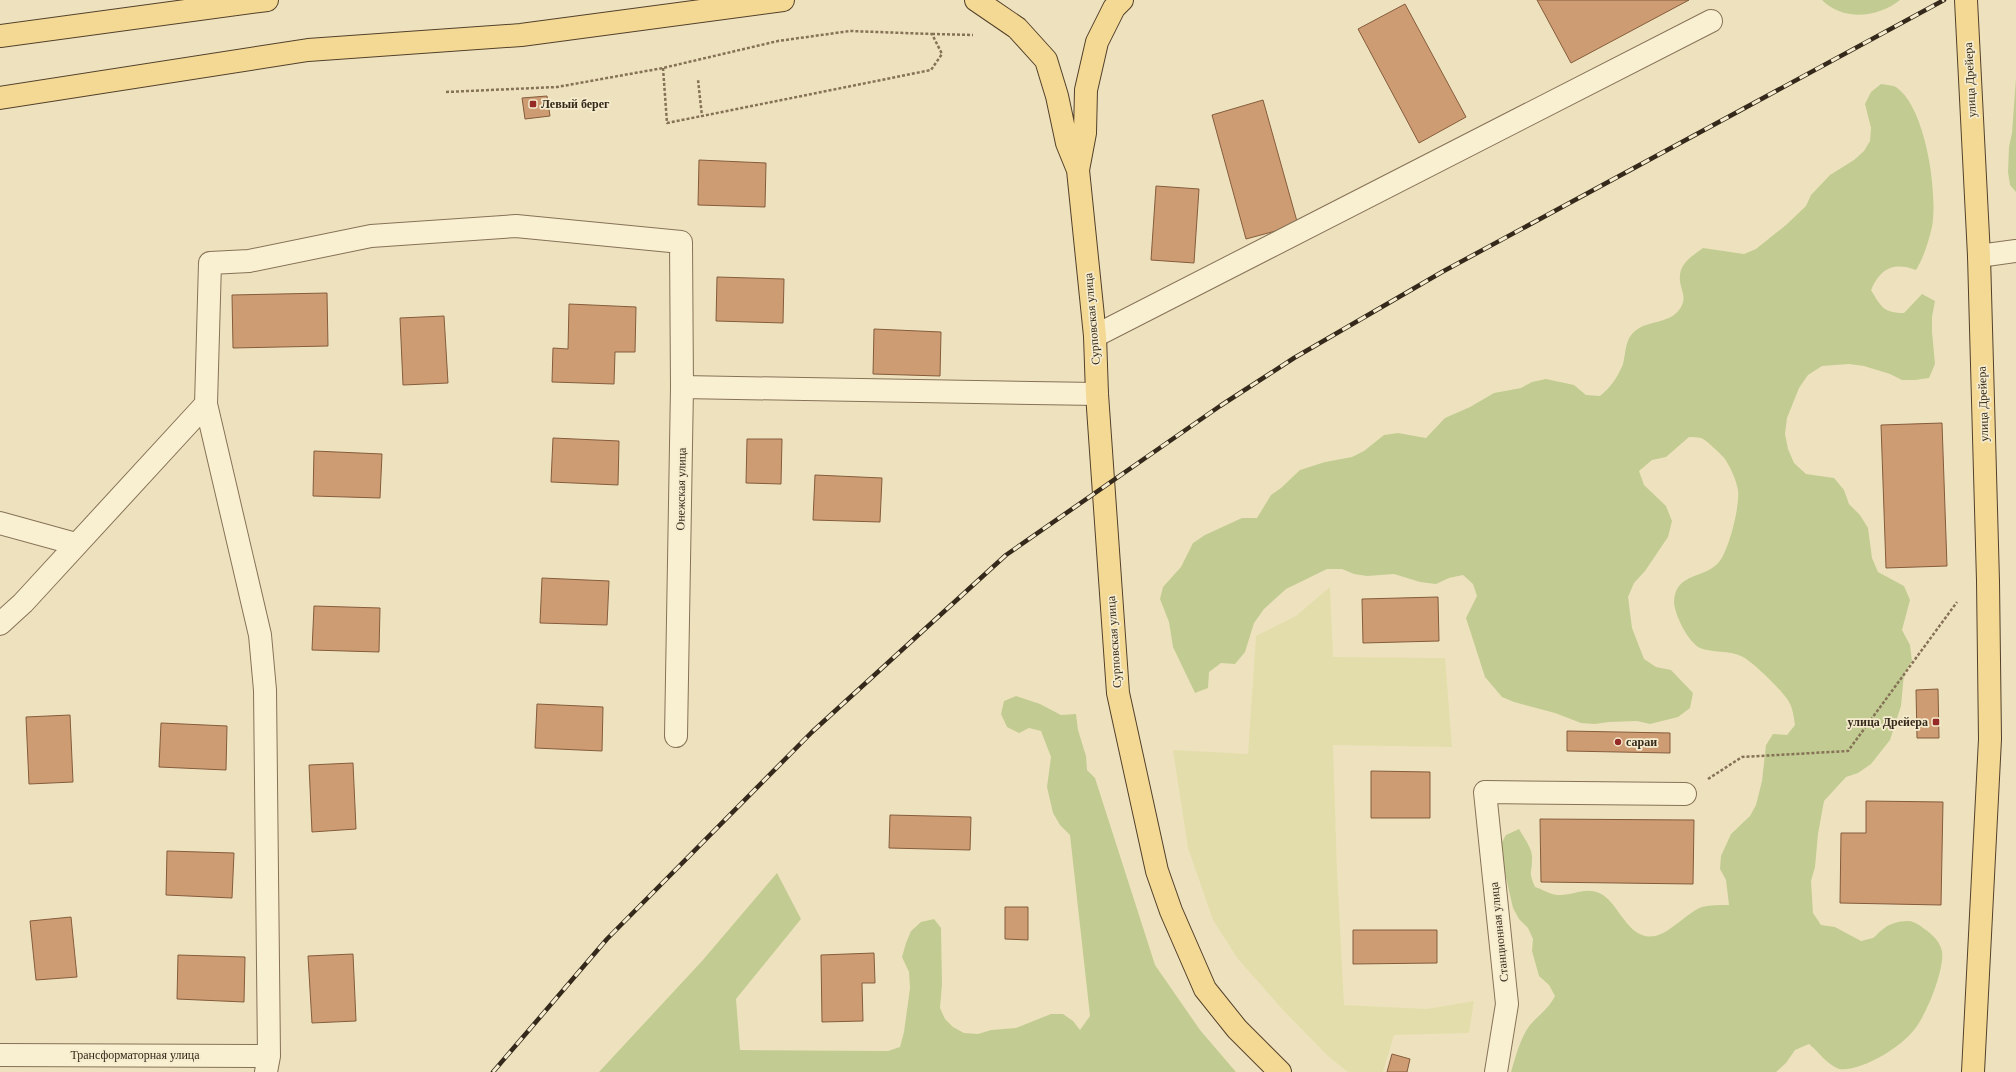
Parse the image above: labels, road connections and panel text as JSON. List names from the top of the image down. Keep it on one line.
{"streets":{"main road":["улица Дрейера","Сурповская улица"],"street":["Онежская улица","Станционная улица","Трансформаторная улица"]},"places":{"transit":["Левый берег","улица Дрейера"],"other":["сараи"]}}
